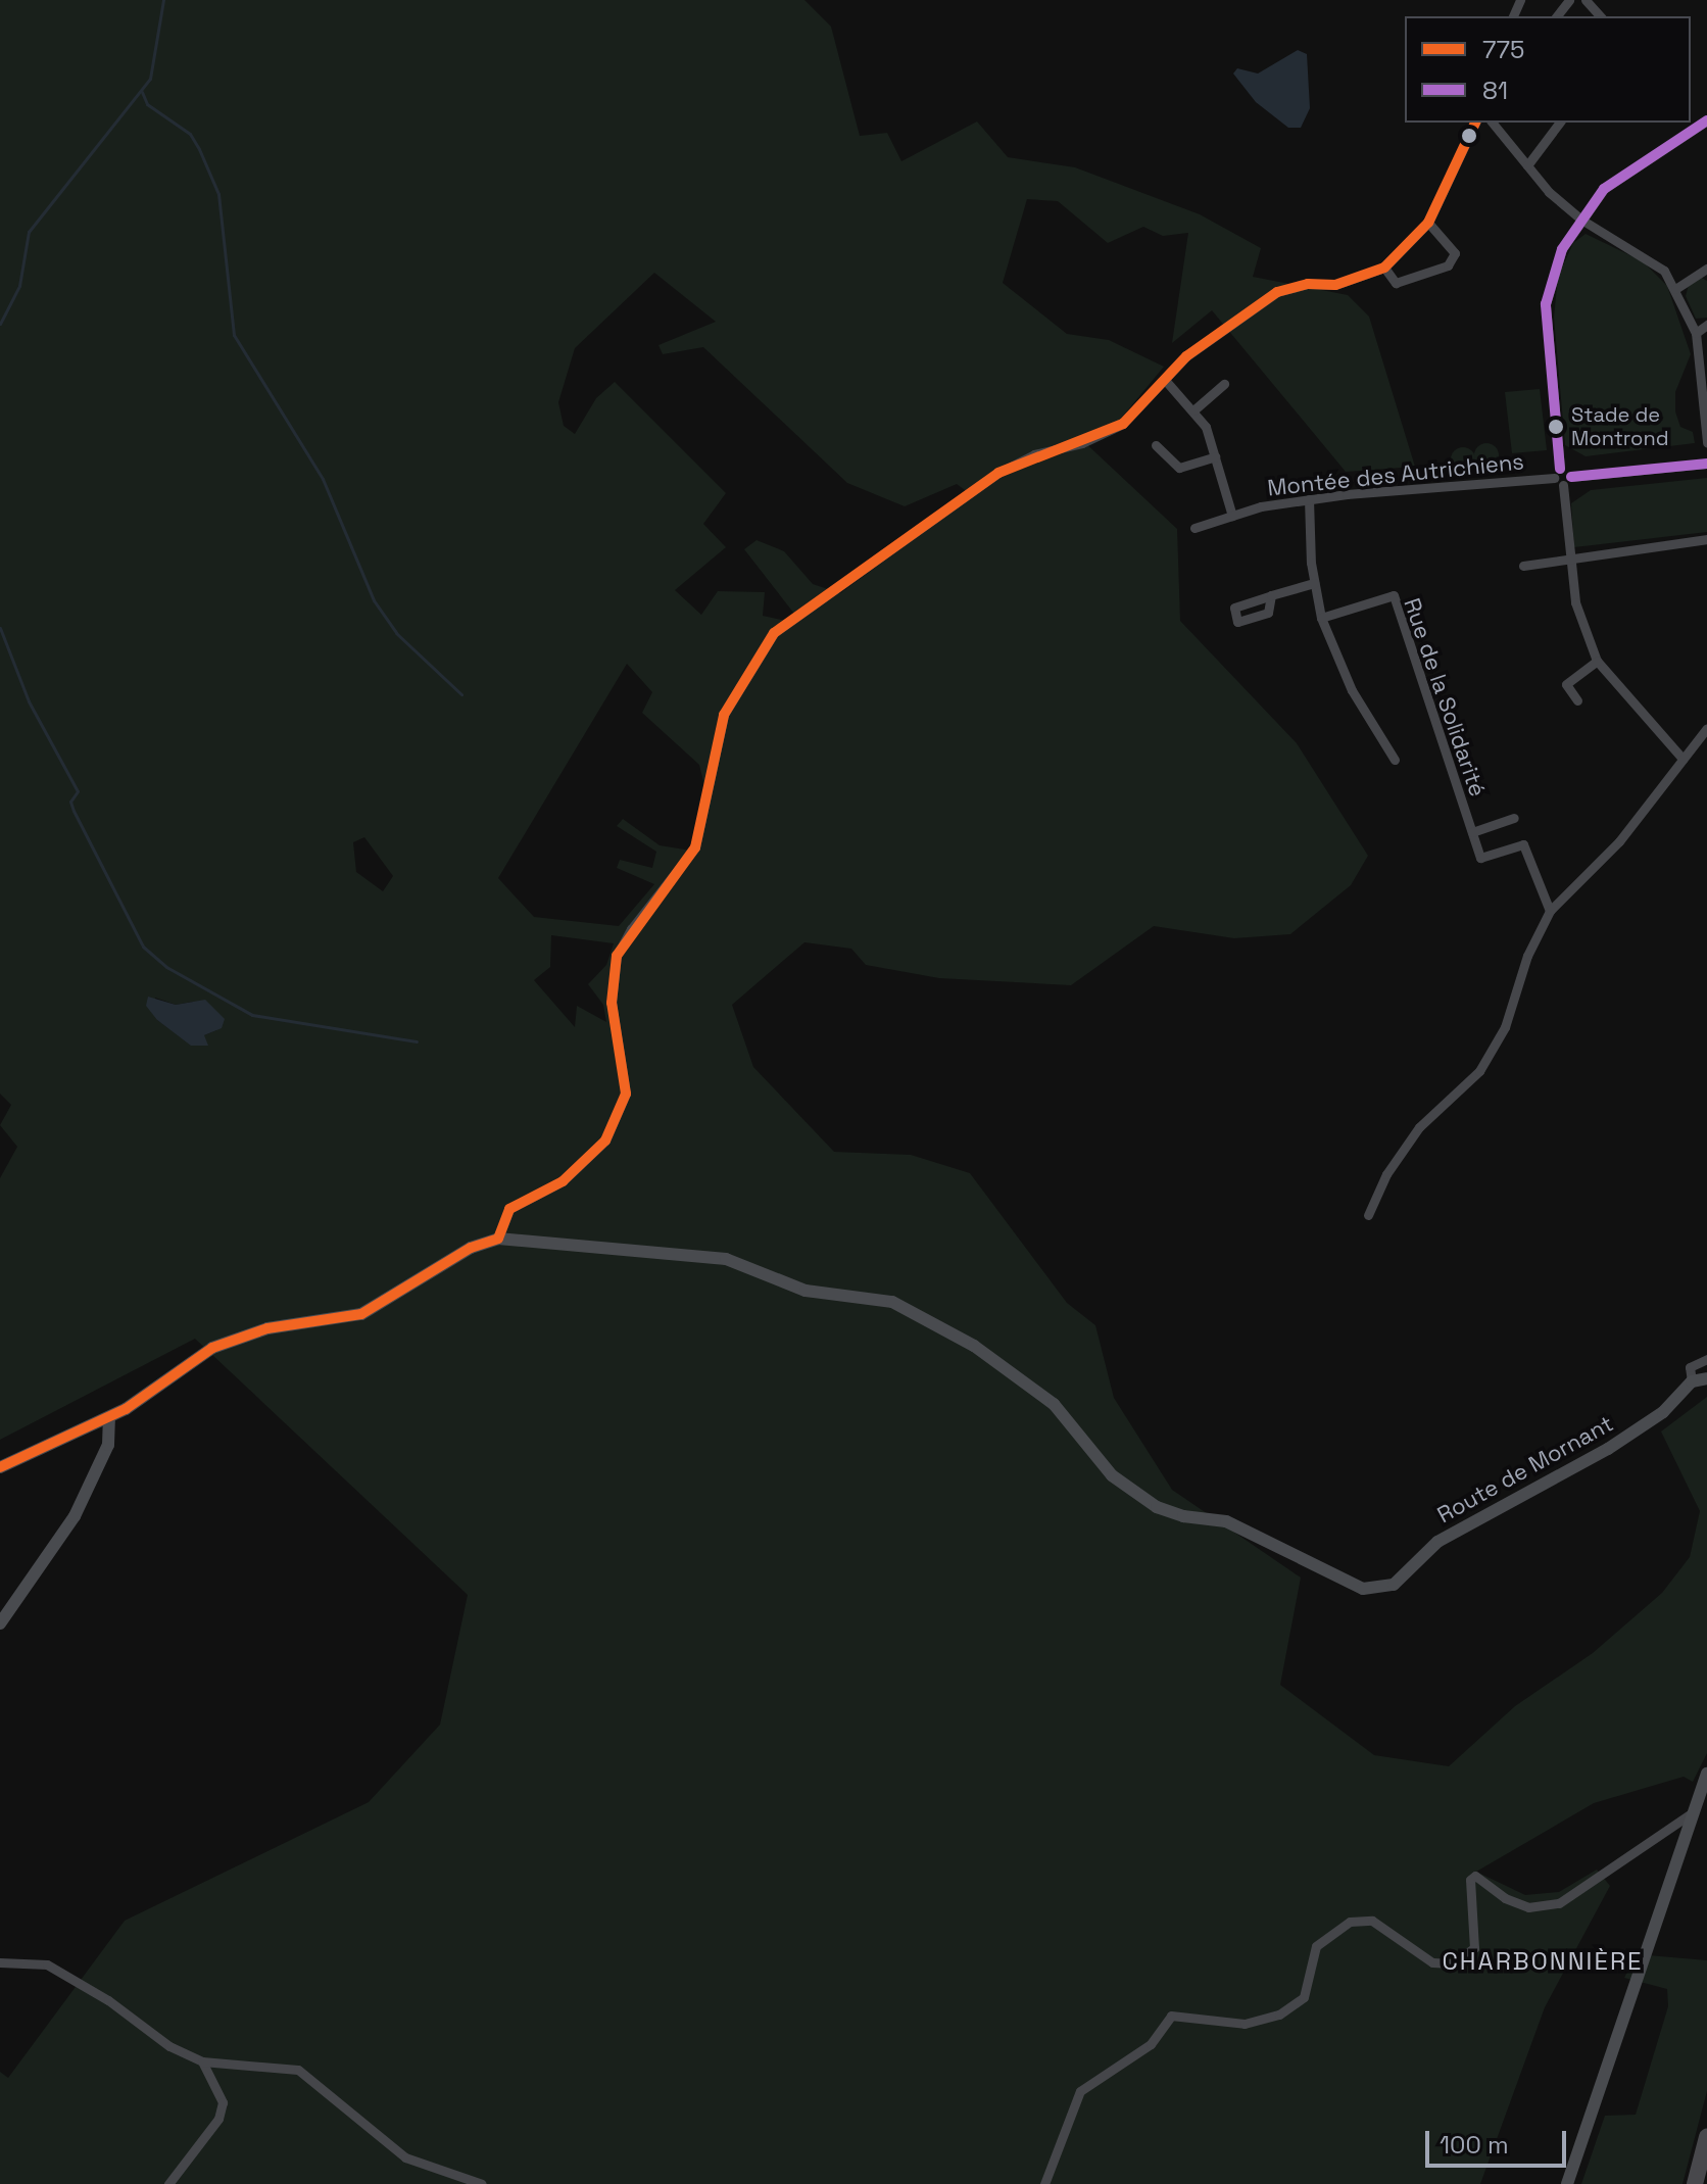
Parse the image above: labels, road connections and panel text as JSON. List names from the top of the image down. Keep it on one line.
{"streets":{"main road":["Route de Mornant"],"street":["Montée des Autrichiens","Rue de la Solidarité"]},"districts":["CHARBONNIÈRE"],"places":["Stade de Montrond"],"lines":["transit line 81","transit line 775"],"legend":["775","81"],"scale_bar":"100 m"}
